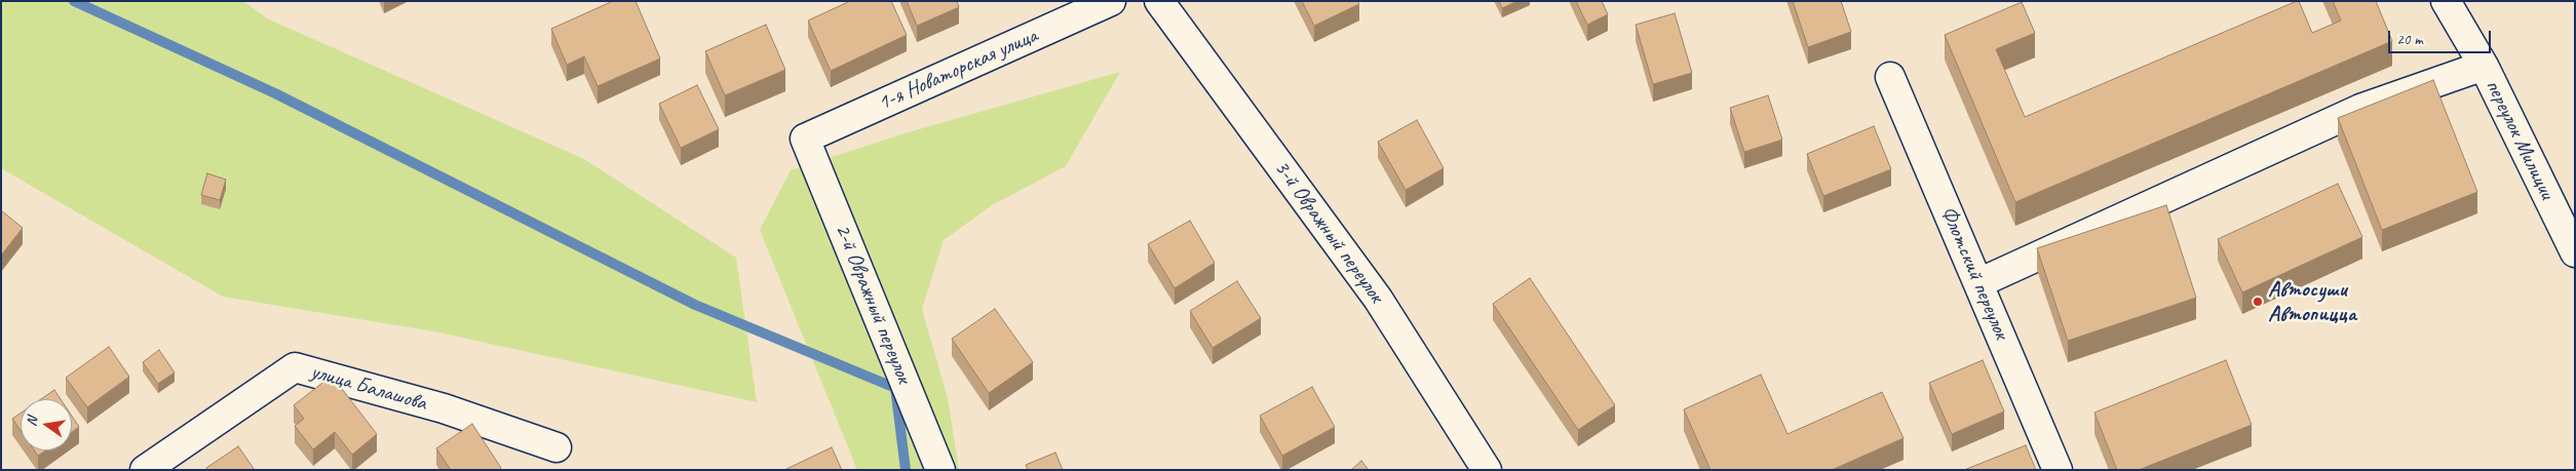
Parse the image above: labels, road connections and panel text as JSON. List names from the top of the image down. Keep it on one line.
{"streets":{"street":["1-я Новаторская улица","переулок Милиции","3-й Овражный переулок","Флотский переулок","2-й Овражный переулок","улица Балашова"]},"crossings":[["1-я Новаторская улица","2-й Овражный переулок"]],"places":["Автосуши Автопицца"],"scale_bar":"20 m","north":"left"}
